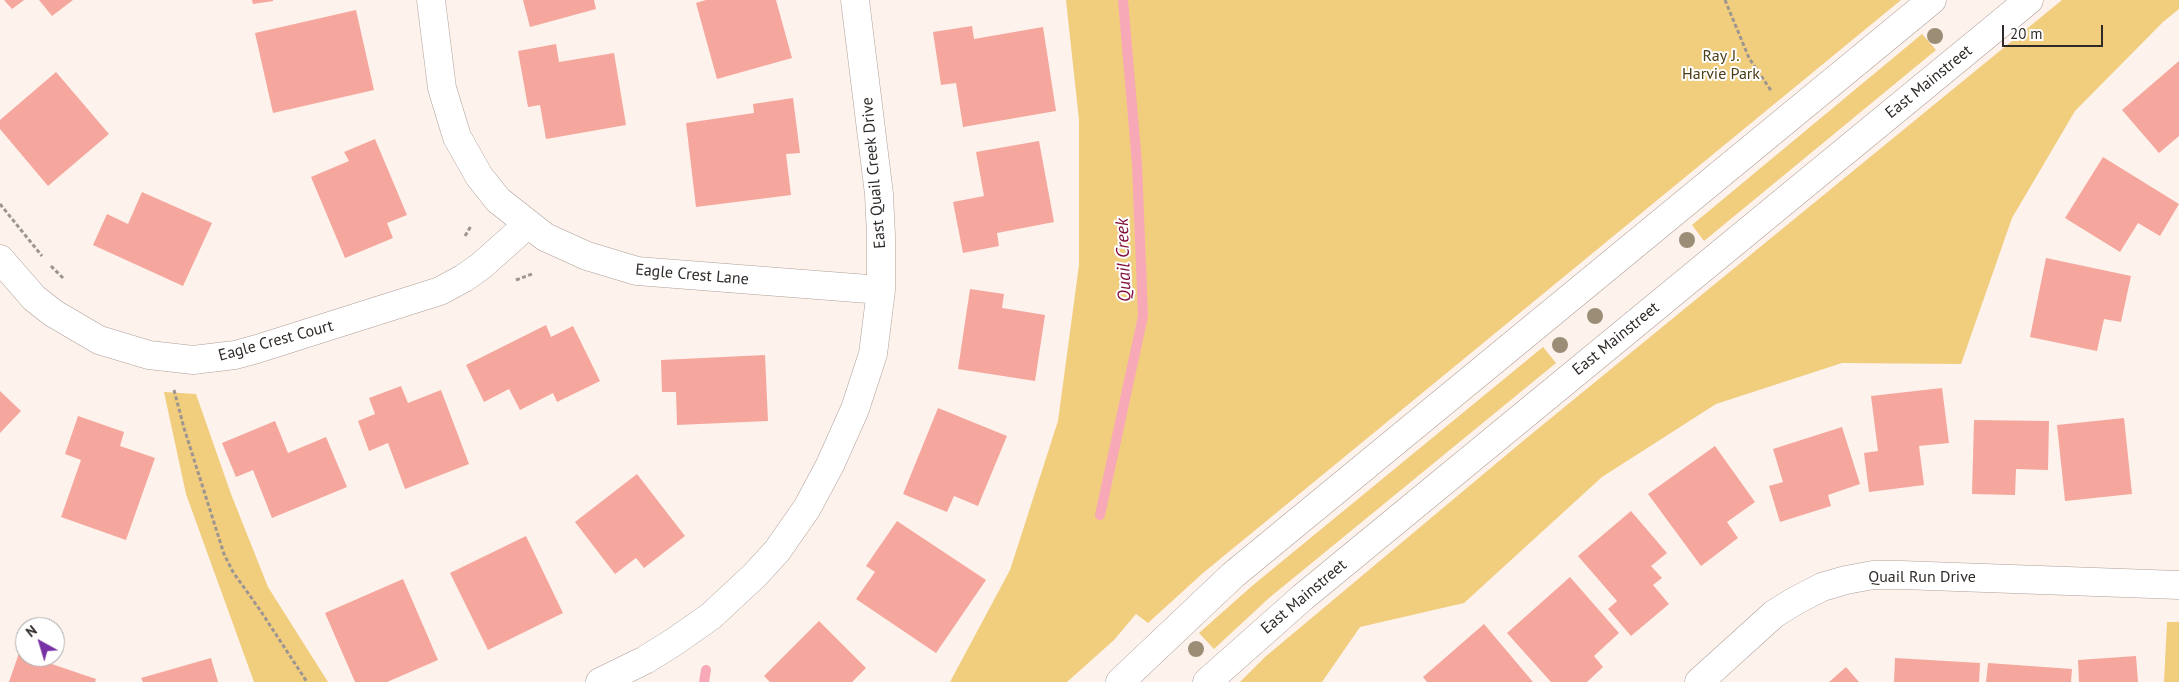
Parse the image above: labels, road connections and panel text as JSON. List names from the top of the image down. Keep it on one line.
{"streets":{"street":["East Mainstreet","East Quail Creek Drive","Eagle Crest Lane","Eagle Crest Court","Quail Run Drive"]},"crossings":[["East Quail Creek Drive","Eagle Crest Lane"],["Eagle Crest Lane","Eagle Crest Court"]],"water":["Quail Creek"],"parks":["Ray J. Harvie Park"],"scale_bar":"20 m","north":"top left"}
